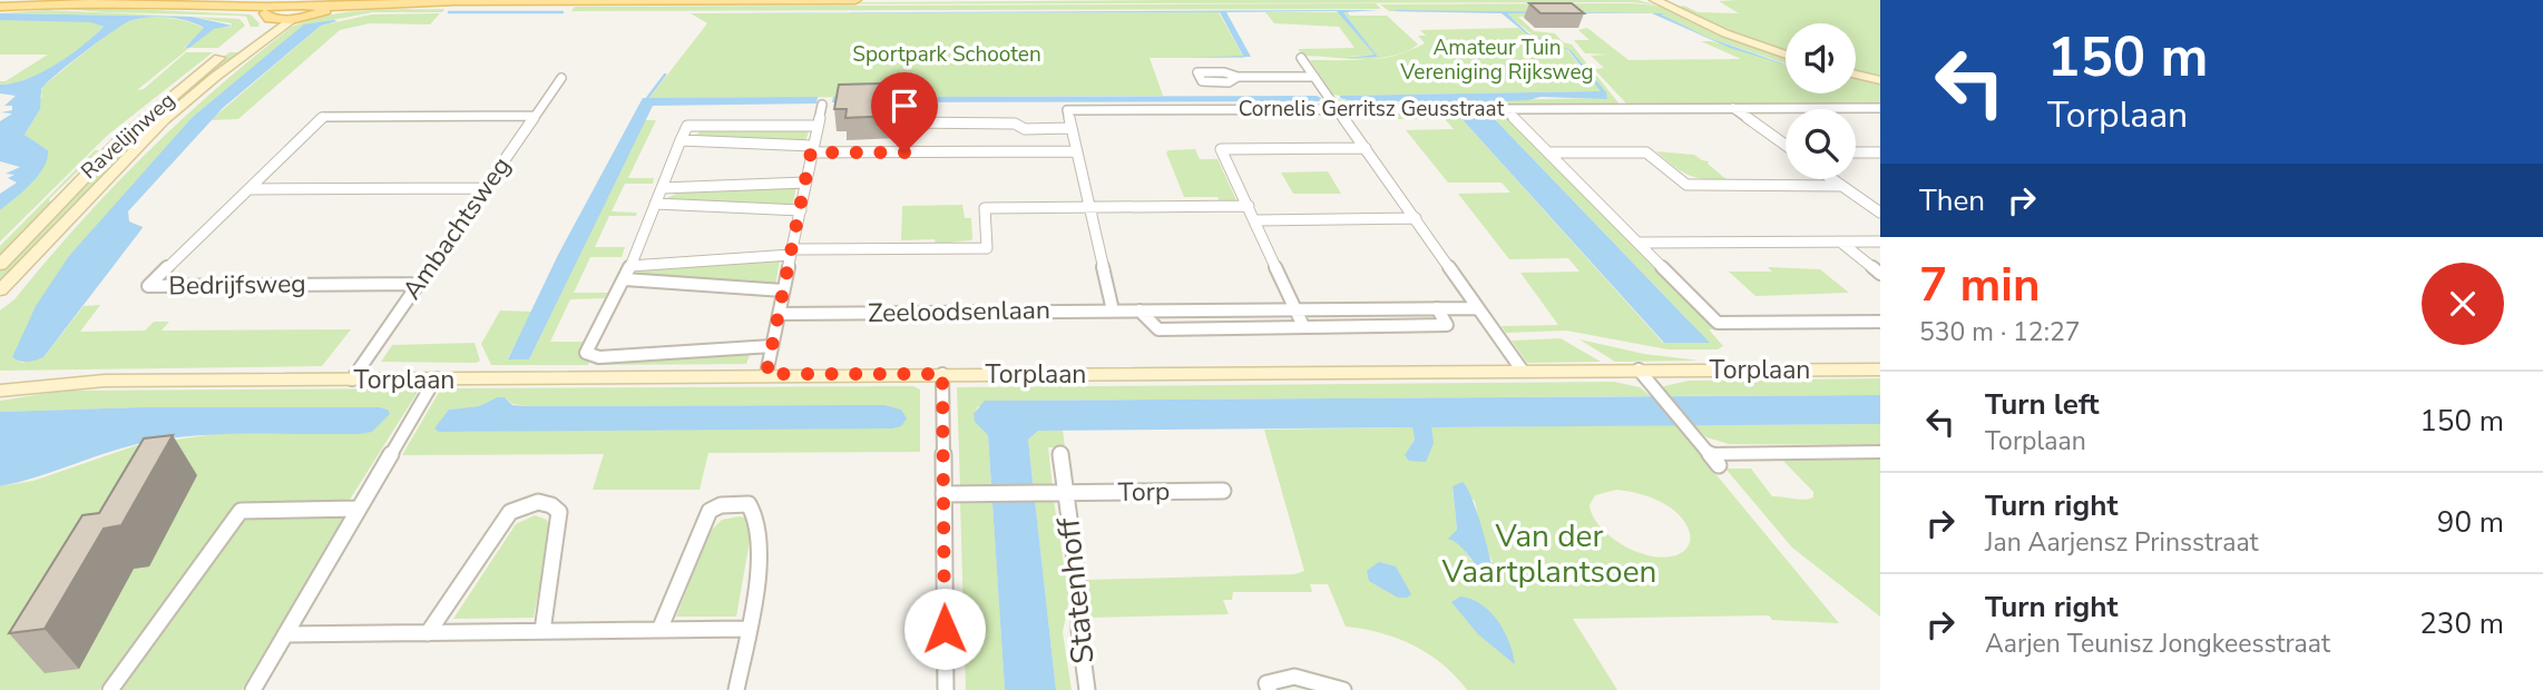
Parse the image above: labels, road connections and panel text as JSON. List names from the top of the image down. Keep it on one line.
{"streets":{"street":["Cornelis Gerritsz Geusstraat","Ravelijnweg","Ambachtsweg","Bedrijfsweg","Zeeloodsenlaan","Torplaan","Torp","Statenhoff"]},"crossings":[["Ambachtsweg","Bedrijfsweg"],["Ambachtsweg","Torplaan"],["Torp","Statenhoff"]],"parks":["Amateur Tuin Vereniging Rijksweg","Sportpark Schooten","Van der Vaartplantsoen"],"page":{"turn":["150 m","Torplaan"],"then":"Then","heading":["7 min","530 m · 12:27"],"list":[{"name":"Turn left","note":"Torplaan","value":"150 m"},{"name":"Turn right","note":"Jan Aarjensz Prinsstraat","value":"90 m"},{"name":"Turn right","note":"Aarjen Teunisz Jongkeesstraat","value":"230 m"}]}}
